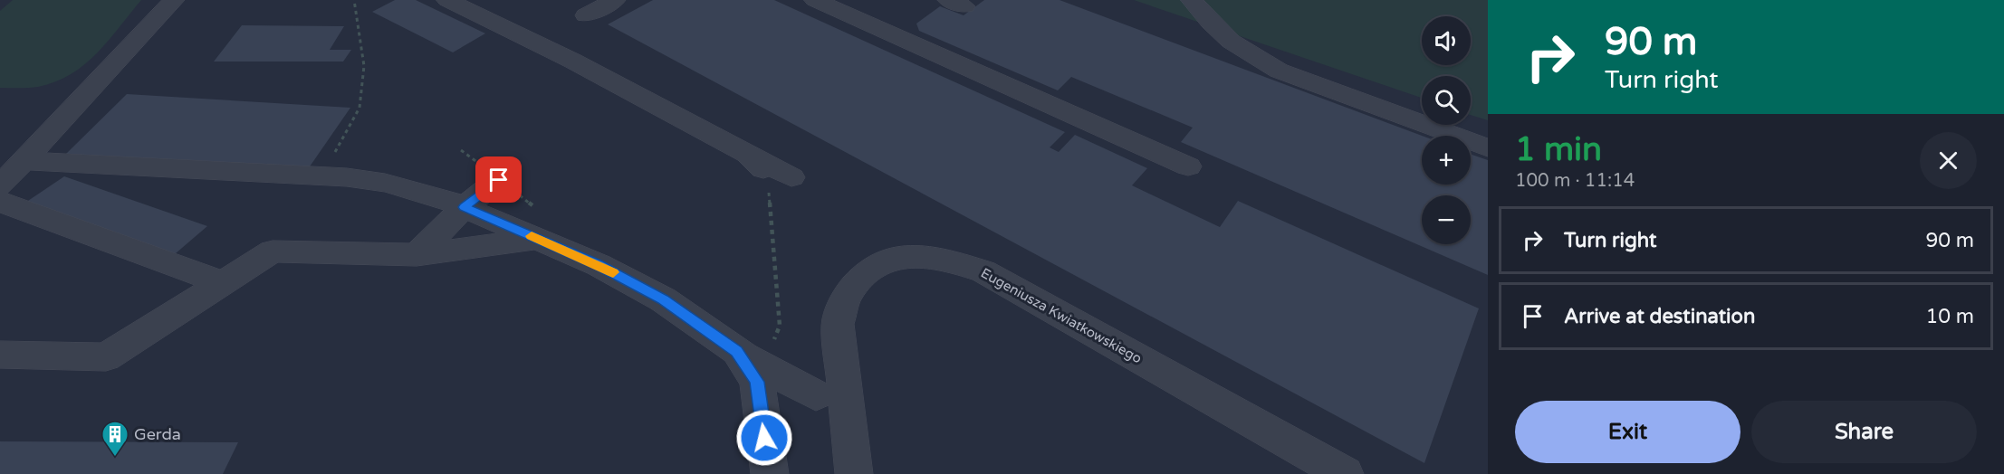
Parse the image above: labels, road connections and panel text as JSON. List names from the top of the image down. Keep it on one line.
{"streets":{"street":["Eugeniusza Kwiatkowskiego"]},"places":{"building":["Gerda"]},"page":{"turn":["90 m","Turn right"],"map_buttons":["+","−"],"heading":["1 min","100 m · 11:14"],"list":[{"name":"Turn right","value":"90 m"},{"name":"Arrive at destination","value":"10 m"}],"buttons":["Exit","Share"]}}
